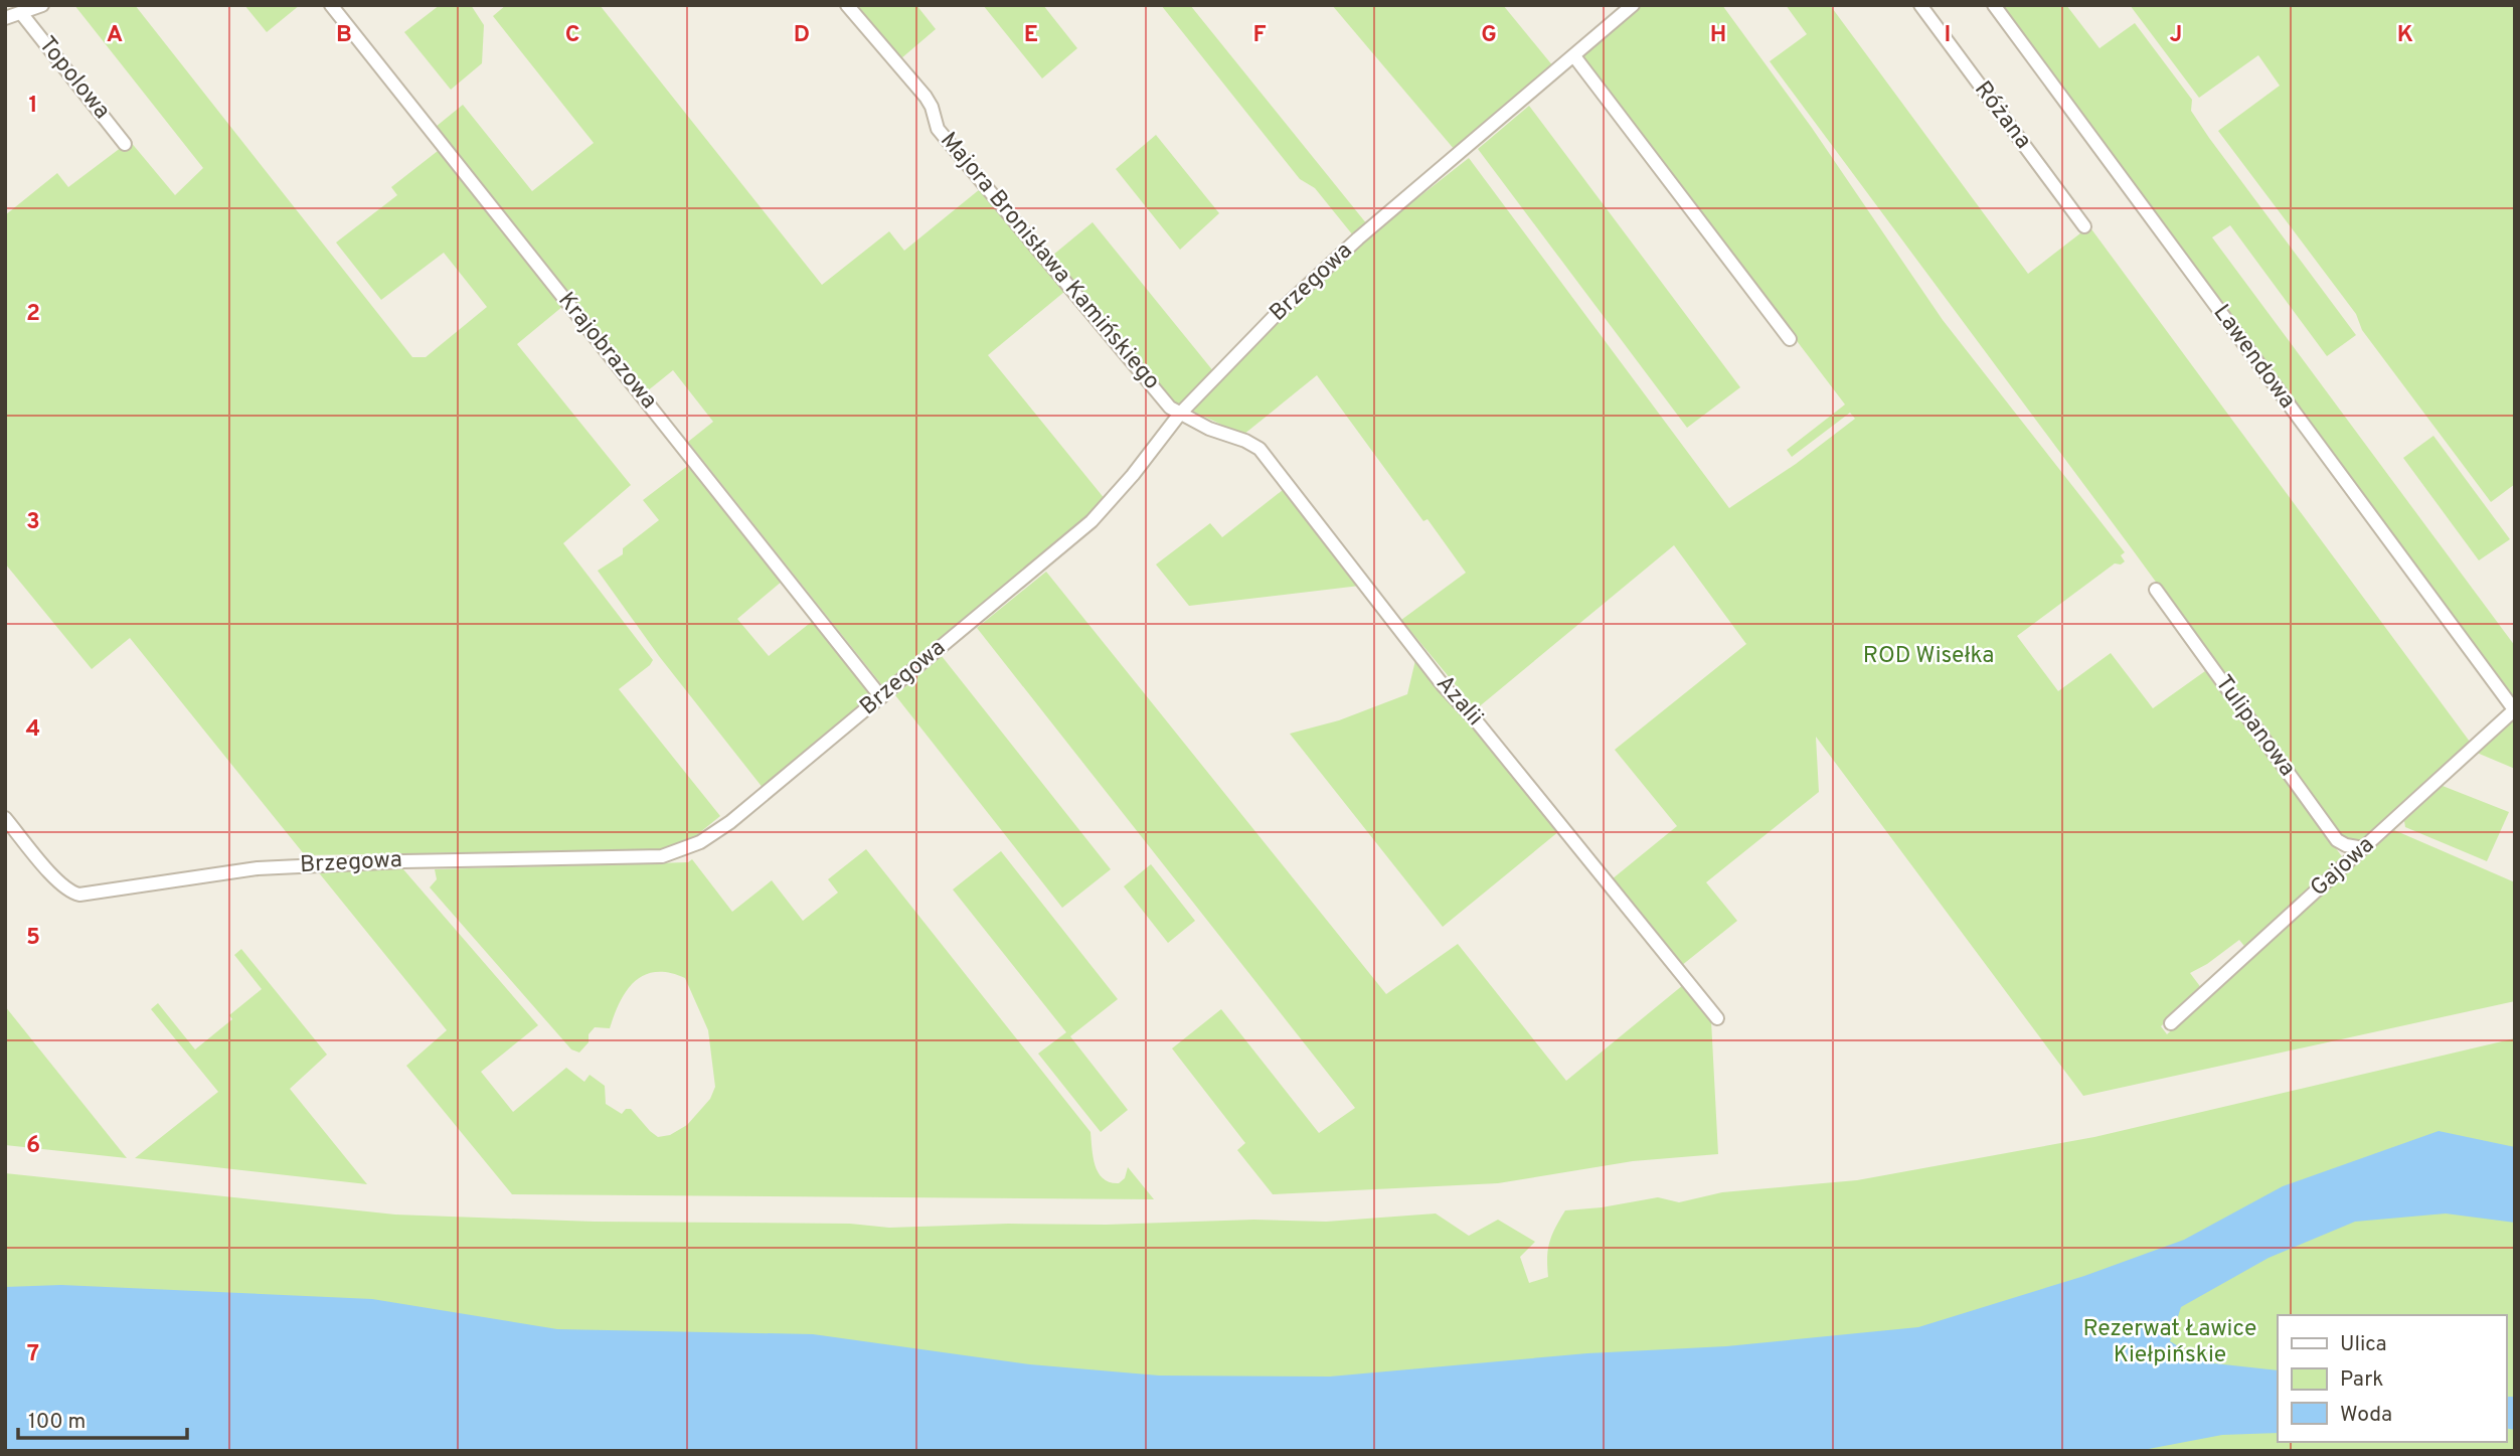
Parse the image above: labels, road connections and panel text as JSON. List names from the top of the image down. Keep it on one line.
{"streets":{"street":["Topolowa","Różana","Majora Bronisława Kamińskiego","Brzegowa","Krajobrazowa","Lawendowa","Azalii","Tulipanowa","Gajowa"]},"crossings":[["Majora Bronisława Kamińskiego","Brzegowa"],["Majora Bronisława Kamińskiego","Azalii"],["Brzegowa","Krajobrazowa"],["Brzegowa","Azalii"],["Lawendowa","Gajowa"],["Tulipanowa","Gajowa"]],"parks":["ROD Wisełka","Rezerwat Ławice Kiełpińskie"],"legend":["Ulica","Park","Woda"],"scale_bar":"100 m","grid":{"columns":["A","B","C","D","E","F","G","H","I","J","K"],"rows":["1","2","3","4","5","6","7"]}}
